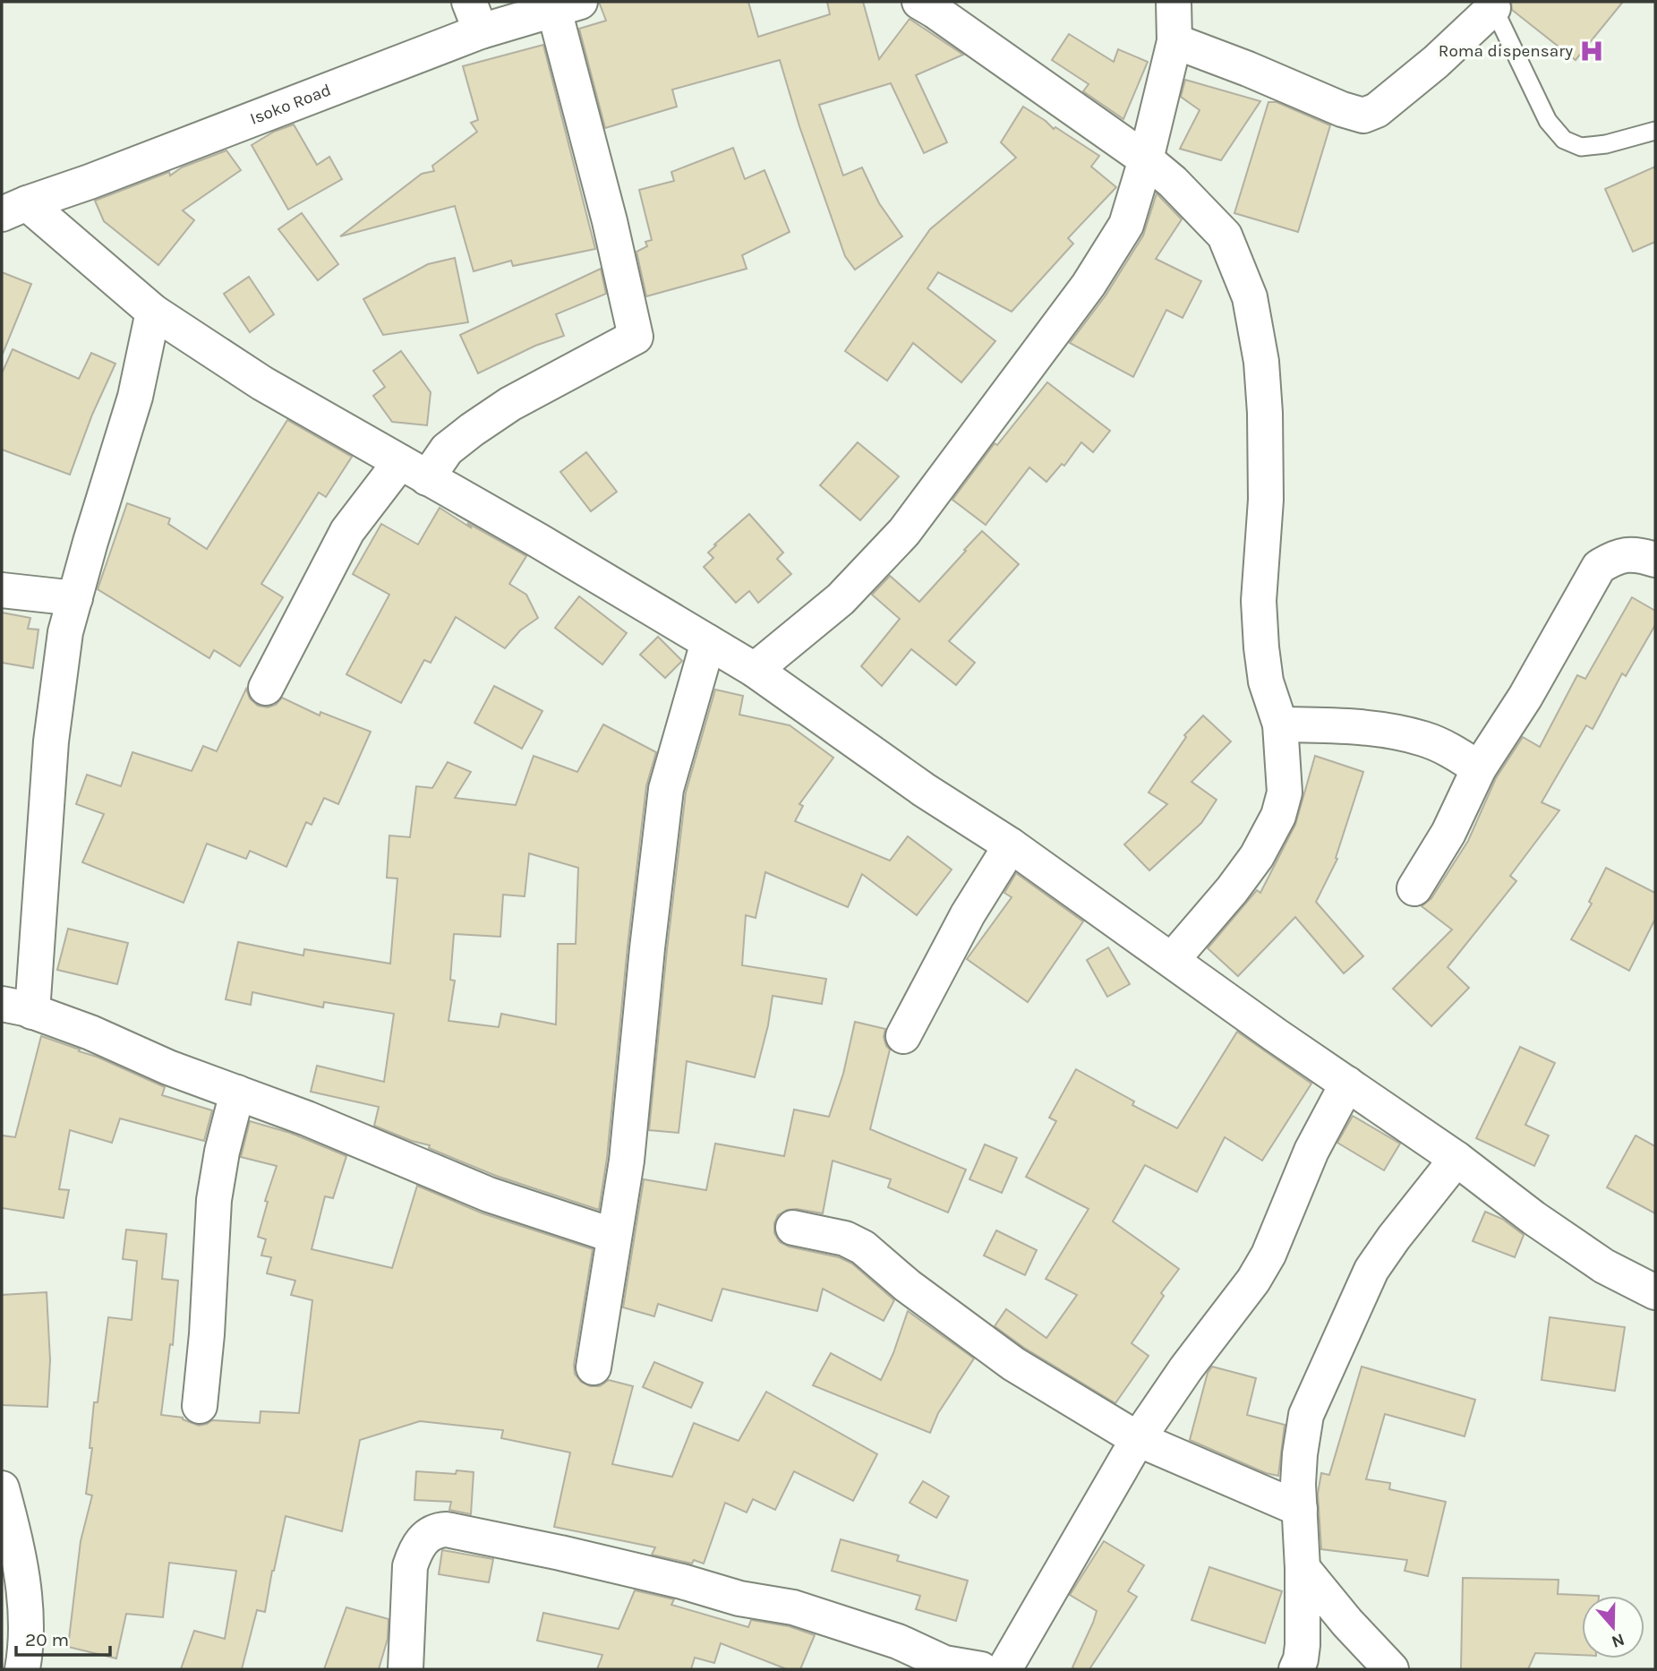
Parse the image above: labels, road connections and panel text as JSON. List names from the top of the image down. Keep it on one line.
{"streets":{"street":["Isoko Road"]},"places":{"hospital":["Roma dispensary"]},"scale_bar":"20 m","north":"bottom"}
